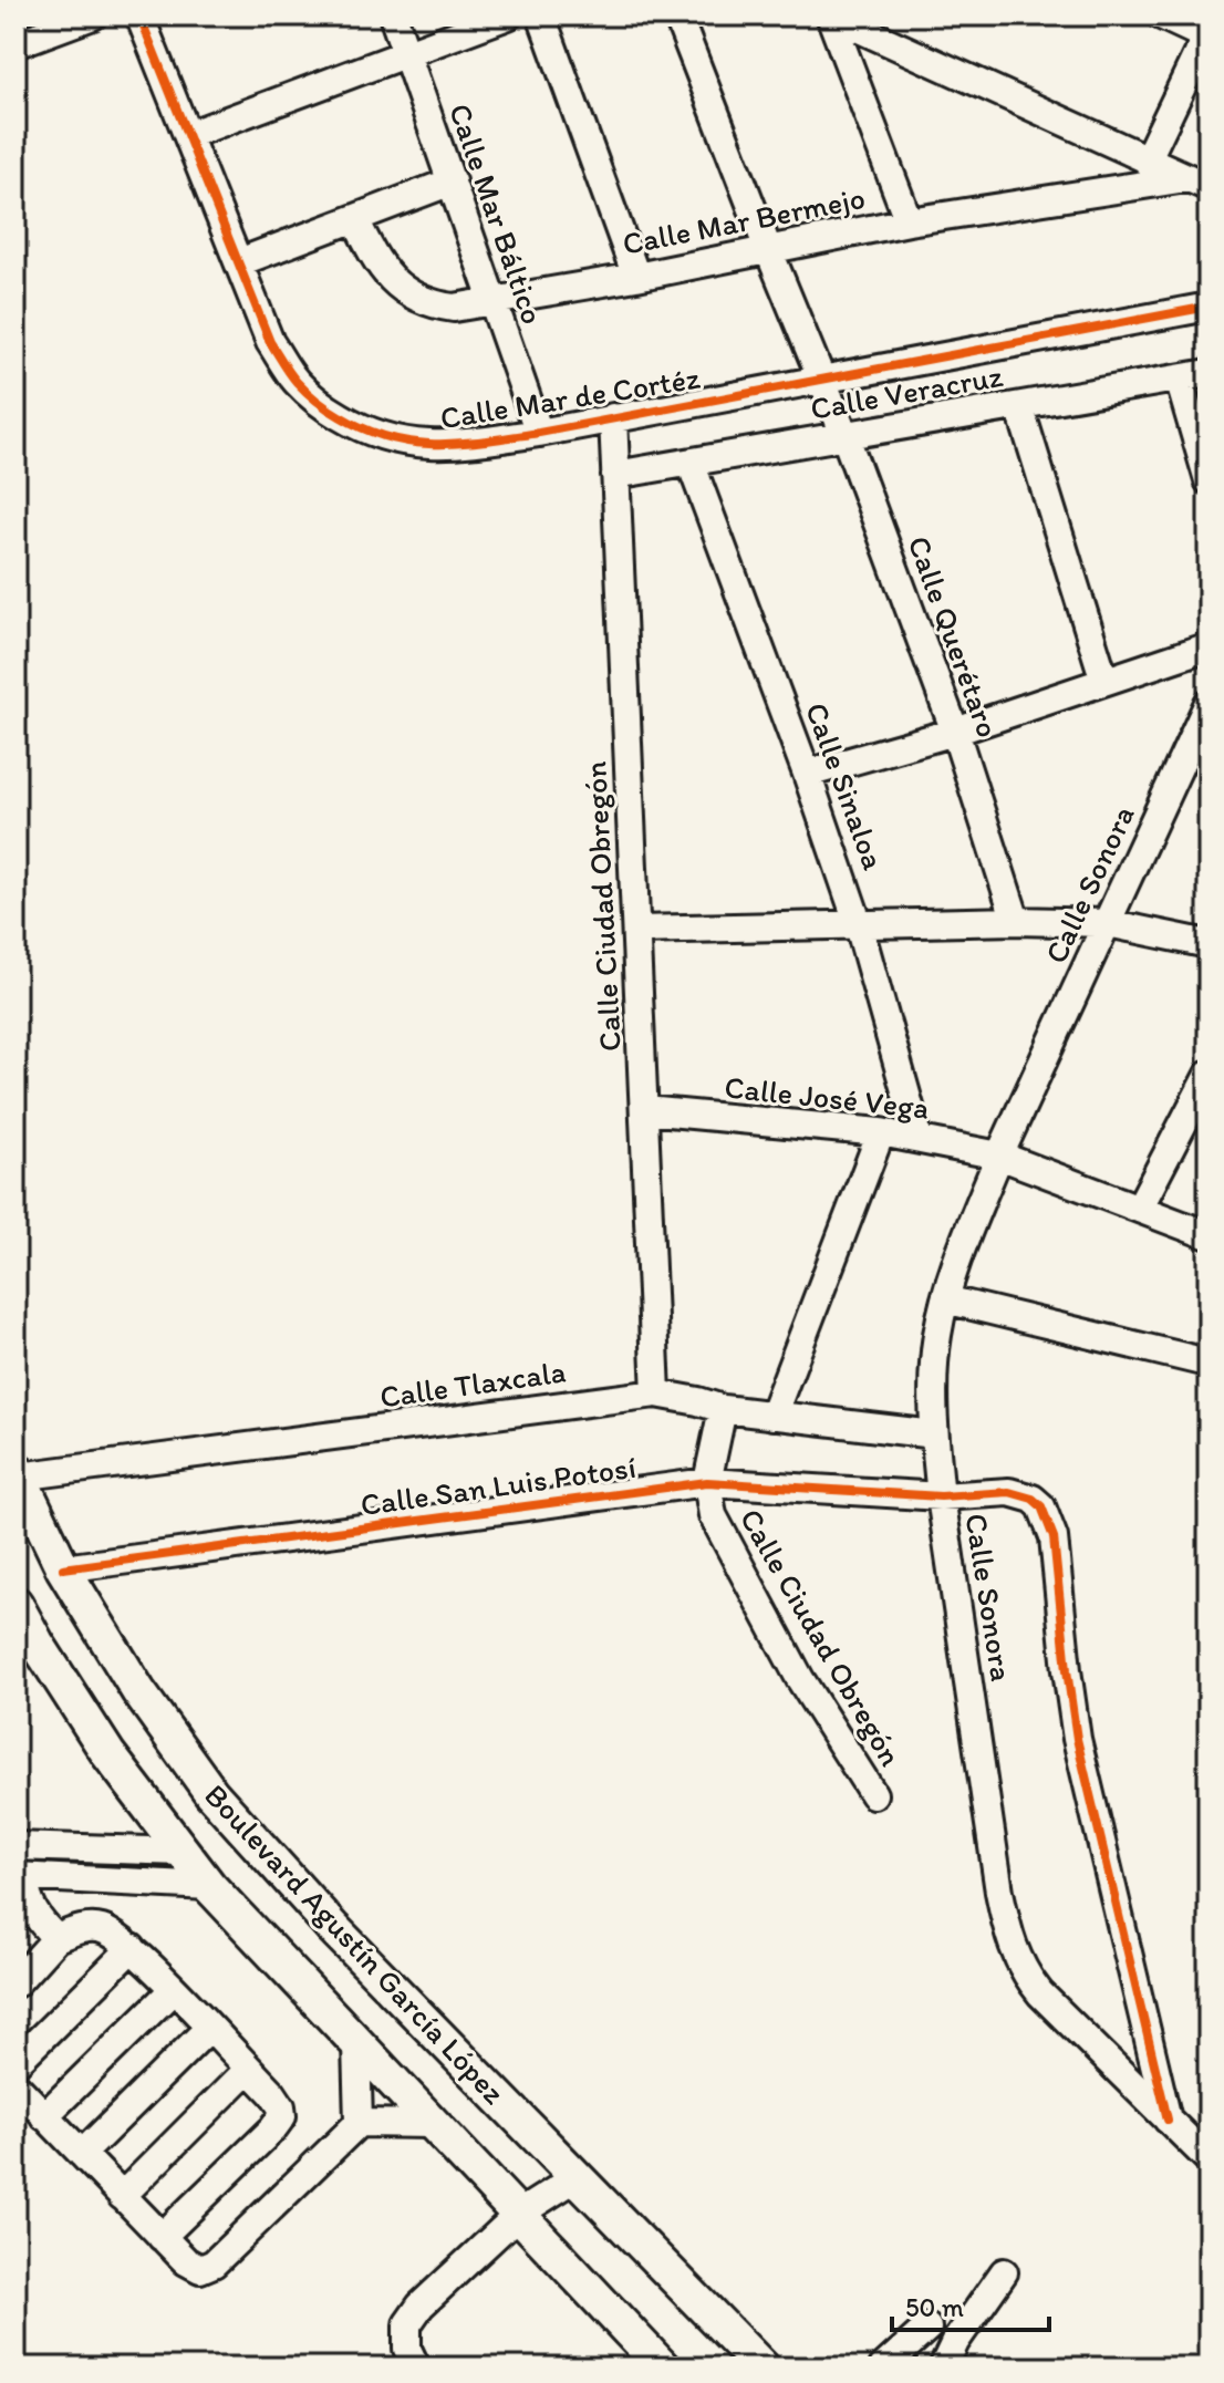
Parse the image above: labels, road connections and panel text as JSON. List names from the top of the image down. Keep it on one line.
{"streets":{"main road":["Boulevard Agustín García López"],"street":["Calle Mar Báltico","Calle Mar Bermejo","Calle Veracruz","Calle Mar de Cortéz","Calle Querétaro","Calle Sinaloa","Calle Sonora","Calle Ciudad Obregón","Calle José Vega","Calle Tlaxcala","Calle San Luis Potosí"]},"crossings":[["Calle Mar Báltico","Calle Mar Bermejo"],["Calle Mar Báltico","Calle Mar de Cortéz"],["Calle Mar Bermejo","Calle Querétaro"],["Calle Veracruz","Calle Querétaro"],["Calle Veracruz","Calle Sinaloa"],["Calle Veracruz","Calle Ciudad Obregón"],["Calle Mar de Cortéz","Calle Querétaro"],["Calle Mar de Cortéz","Calle Ciudad Obregón"],["Calle Sinaloa","Calle José Vega"],["Calle Sonora","Calle José Vega"],["Calle Sonora","Calle Tlaxcala"],["Calle Sonora","Calle San Luis Potosí"],["Calle Ciudad Obregón","Calle José Vega"],["Calle Ciudad Obregón","Calle Tlaxcala"],["Calle Ciudad Obregón","Calle San Luis Potosí"],["Calle Tlaxcala","Boulevard Agustín García López"],["Calle San Luis Potosí","Boulevard Agustín García López"]],"scale_bar":"50 m"}
